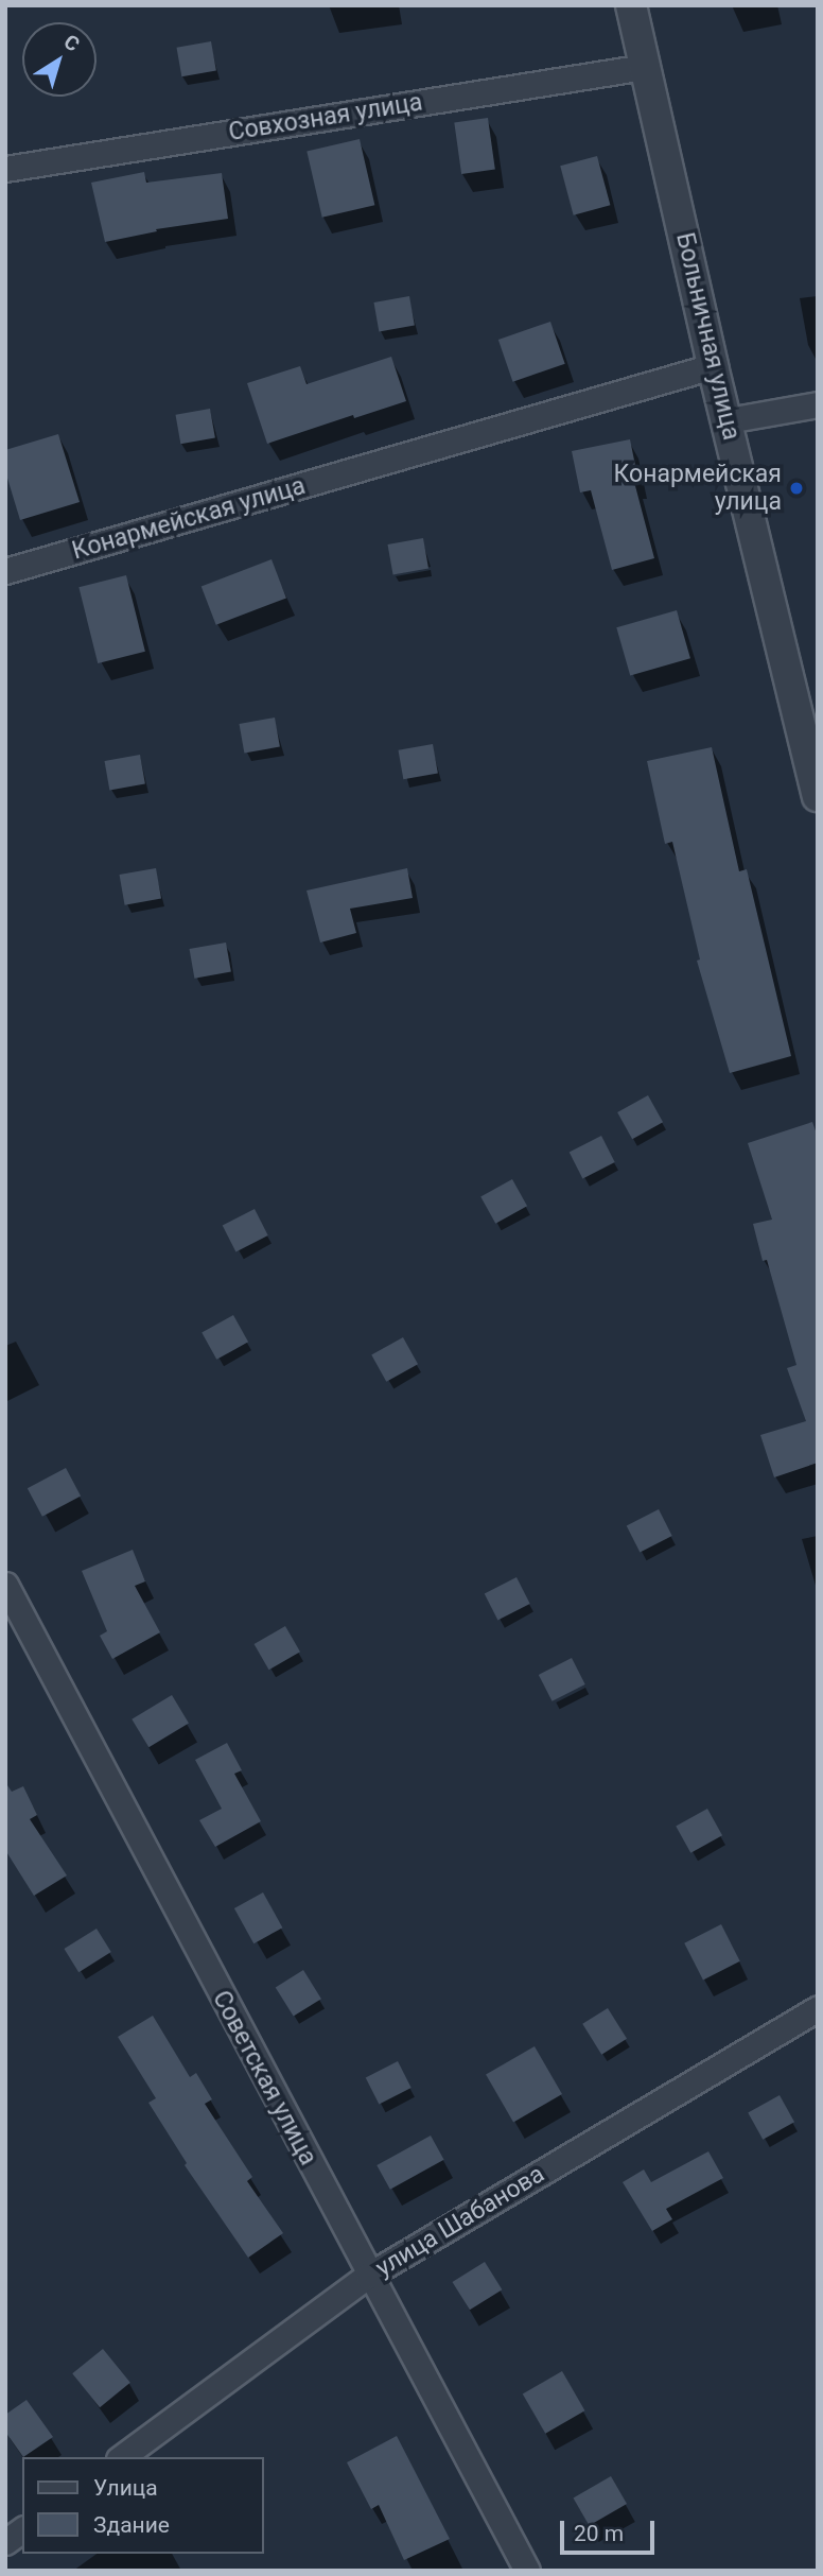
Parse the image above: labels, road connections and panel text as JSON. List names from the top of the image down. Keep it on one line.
{"streets":{"street":["Совхозная улица","Больничная улица","Конармейская улица","Советская улица","улица Шабанова"]},"crossings":[["Совхозная улица","Больничная улица"],["Больничная улица","Конармейская улица"],["Советская улица","улица Шабанова"]],"places":["Конармейская улица"],"legend":["Улица","Здание"],"scale_bar":"20 m","north":"top right"}
